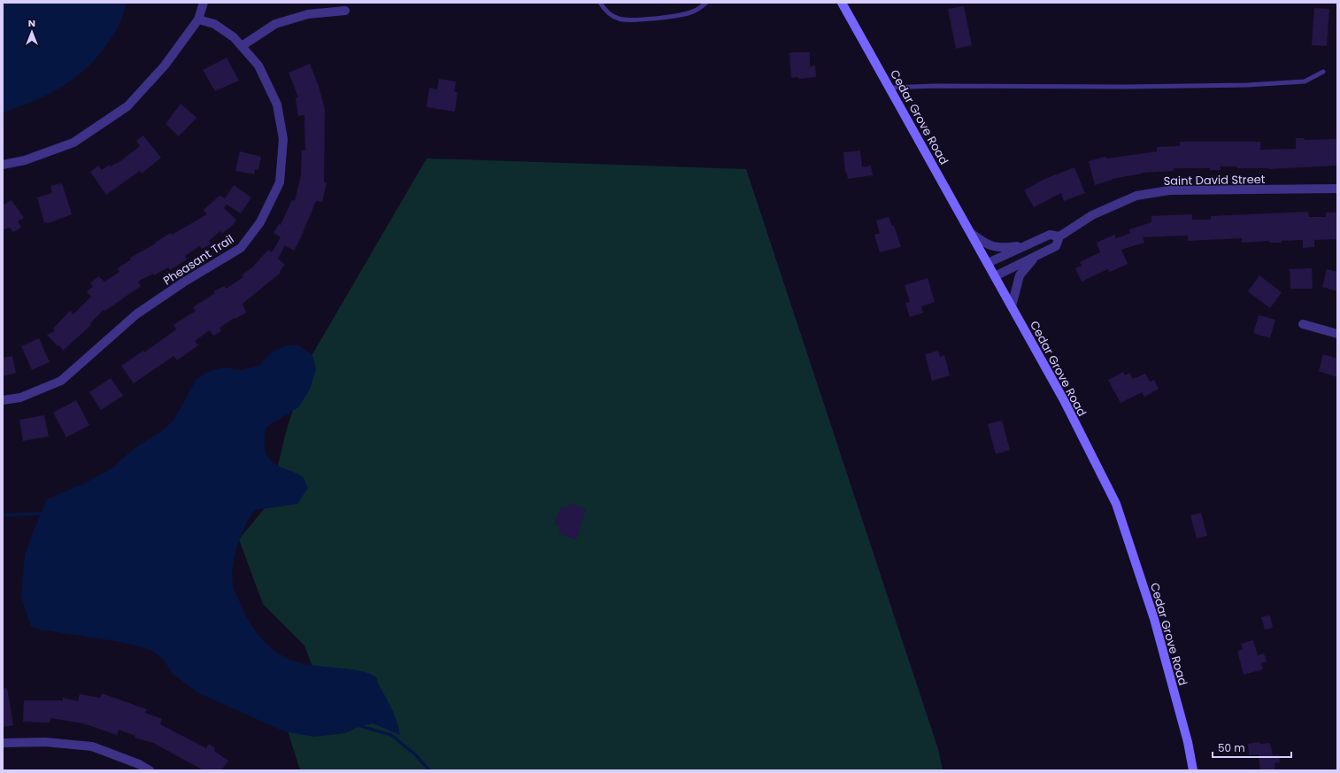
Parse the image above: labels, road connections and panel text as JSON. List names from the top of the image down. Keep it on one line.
{"streets":{"main road":["Cedar Grove Road"],"street":["Saint David Street","Pheasant Trail"]},"crossings":[["Cedar Grove Road","Saint David Street"]],"scale_bar":"50 m","north":"top"}
